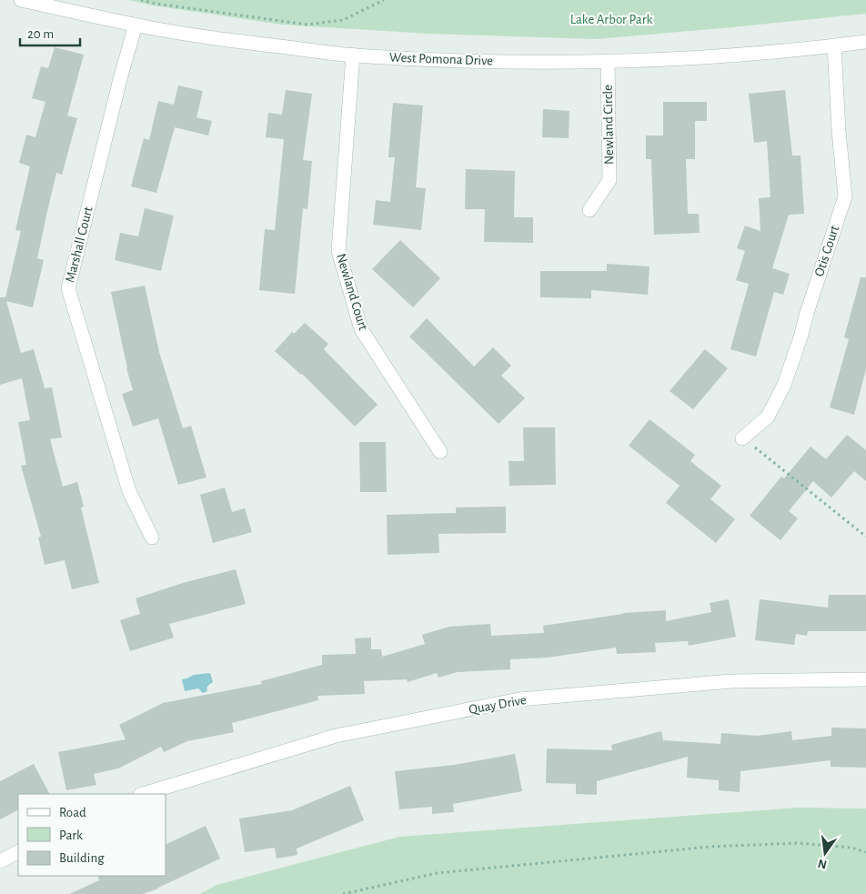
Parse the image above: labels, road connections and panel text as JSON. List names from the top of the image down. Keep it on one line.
{"streets":{"street":["West Pomona Drive","Newland Circle","Marshall Court","Otis Court","Newland Court","Quay Drive"]},"crossings":[["West Pomona Drive","Newland Circle"],["West Pomona Drive","Marshall Court"],["West Pomona Drive","Otis Court"],["West Pomona Drive","Newland Court"]],"parks":["Lake Arbor Park"],"legend":["Road","Park","Building"],"scale_bar":"20 m","north":"bottom"}
